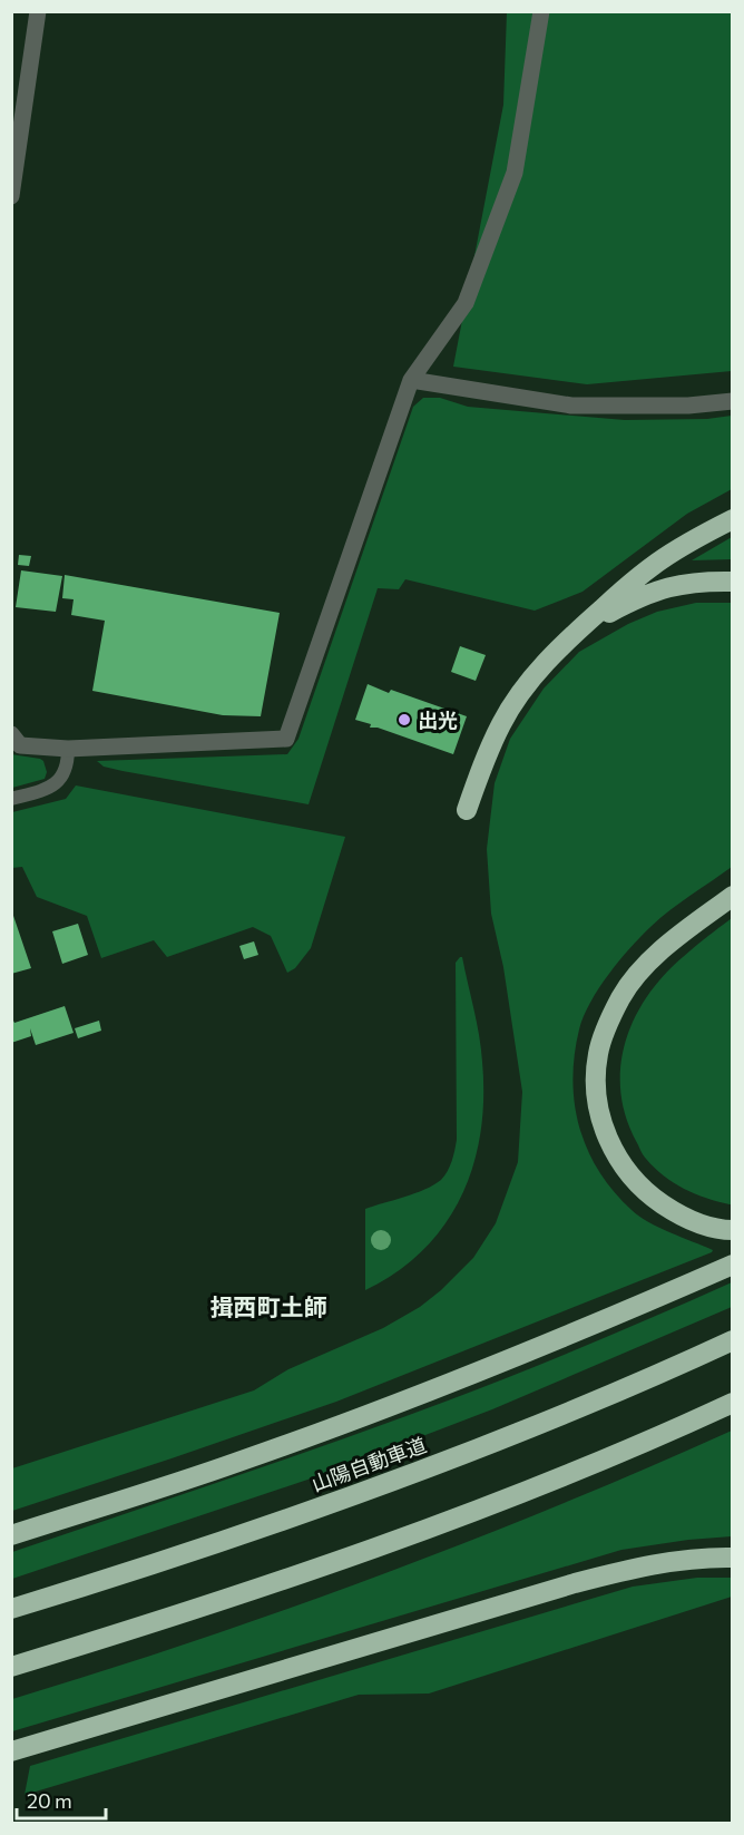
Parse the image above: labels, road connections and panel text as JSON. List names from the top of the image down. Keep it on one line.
{"streets":{"highway":["山陽自動車道"]},"districts":["揖西町土師"],"places":["出光"],"scale_bar":"20 m"}
